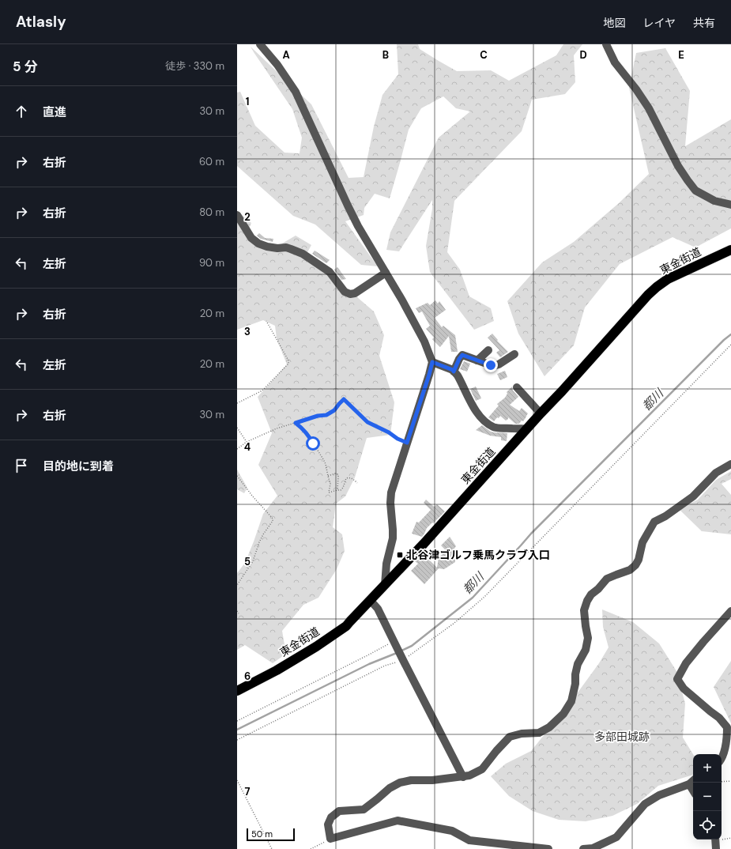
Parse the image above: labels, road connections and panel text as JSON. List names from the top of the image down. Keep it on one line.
{"streets":{"highway":["東金街道"]},"water":["都川"],"parks":["多部田城跡"],"places":{"transit":["北谷津ゴルフ乗馬クラブ入口"]},"scale_bar":"50 m","page":{"header":"Atlasly","nav":["地図","レイヤ","共有"],"heading":["5 分","徒歩 · 330 m"],"list":[["直進","30 m"],["右折","60 m"],["右折","80 m"],["左折","90 m"],["右折","20 m"],["左折","20 m"],["右折","30 m"],"目的地に到着"],"map_buttons":["+","−"],"scale":"50 m"},"grid":{"columns":["A","B","C","D","E"],"rows":["1","2","3","4","5","6","7"]}}
